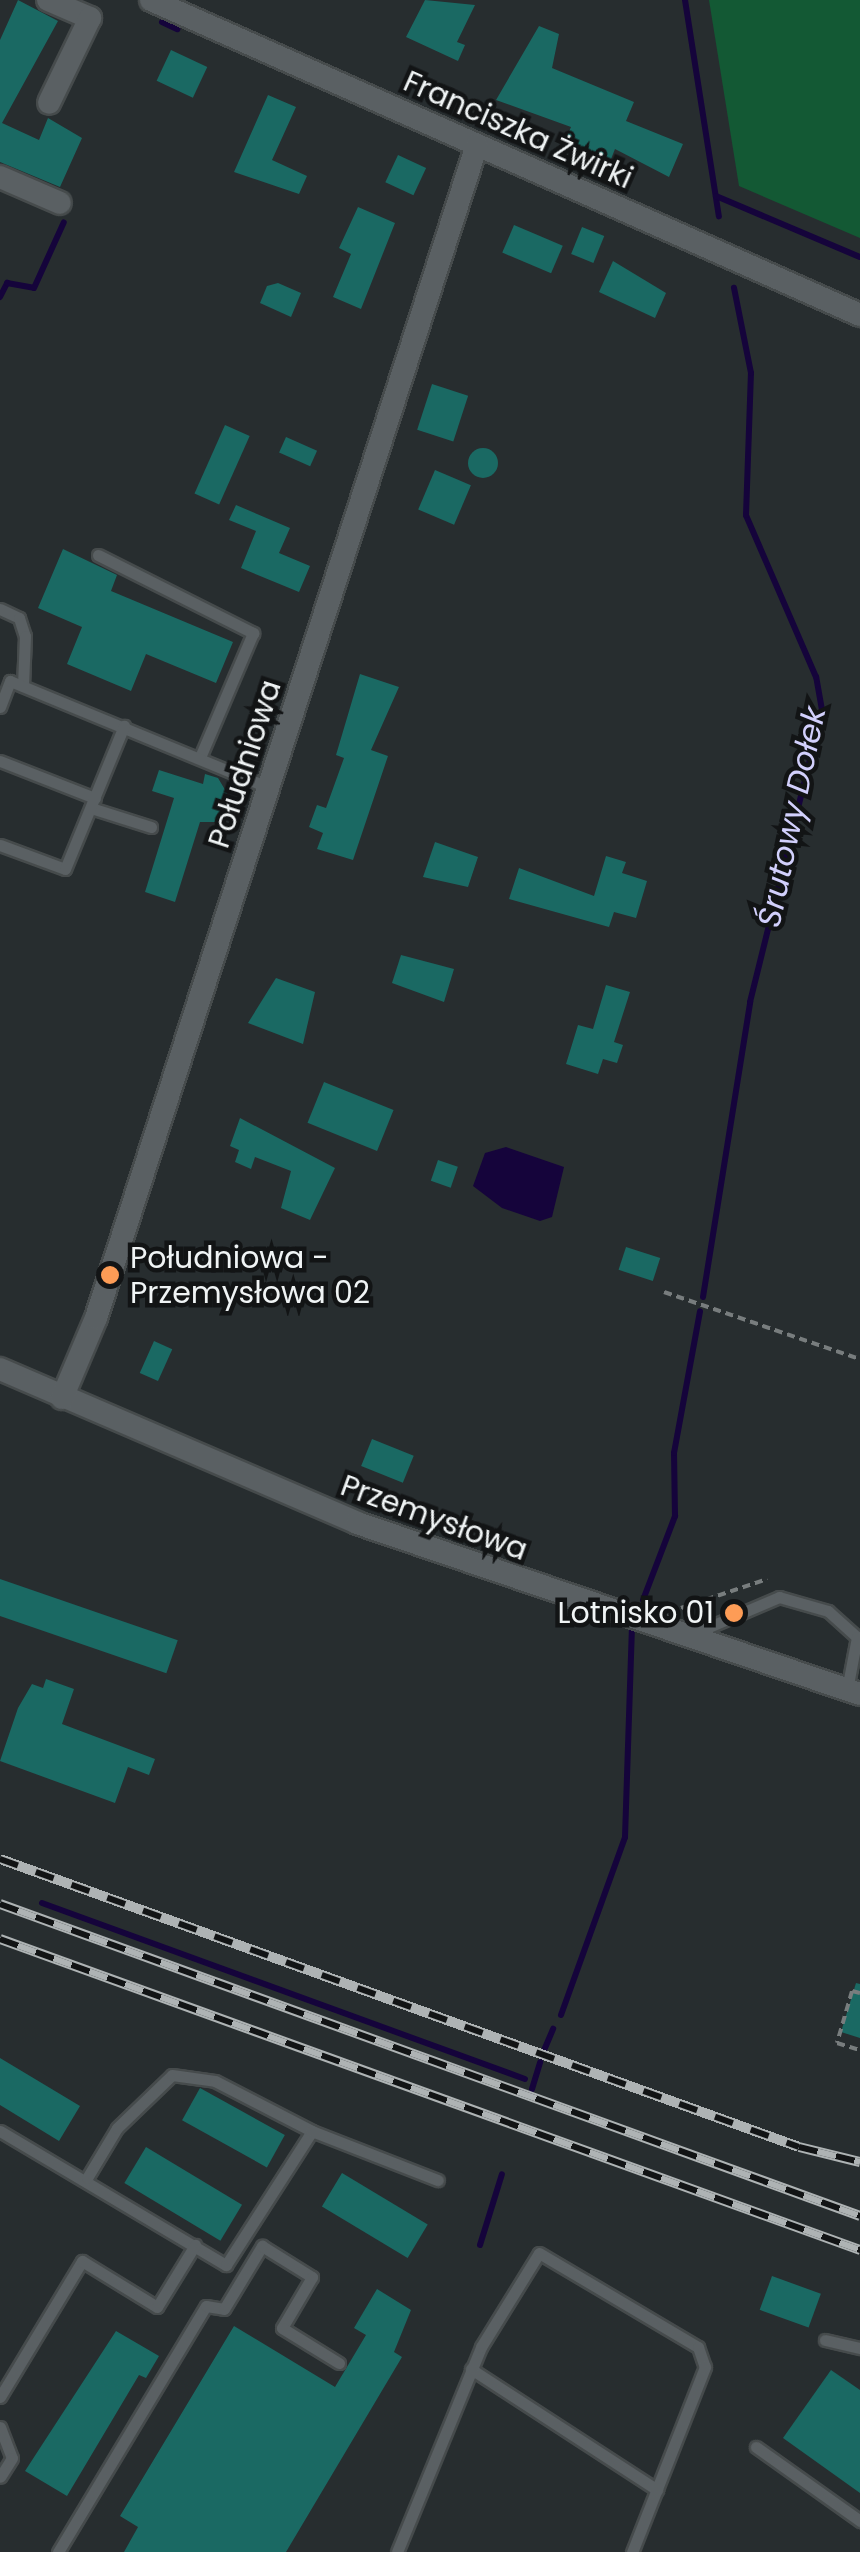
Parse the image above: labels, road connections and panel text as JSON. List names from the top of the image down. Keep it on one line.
{"streets":{"street":["Franciszka Żwirki","Południowa","Przemysłowa"]},"crossings":[["Franciszka Żwirki","Południowa"],["Południowa","Przemysłowa"]],"water":["Śrutowy Dołek"],"places":["Południowa - Przemysłowa 02","Lotnisko 01"]}
